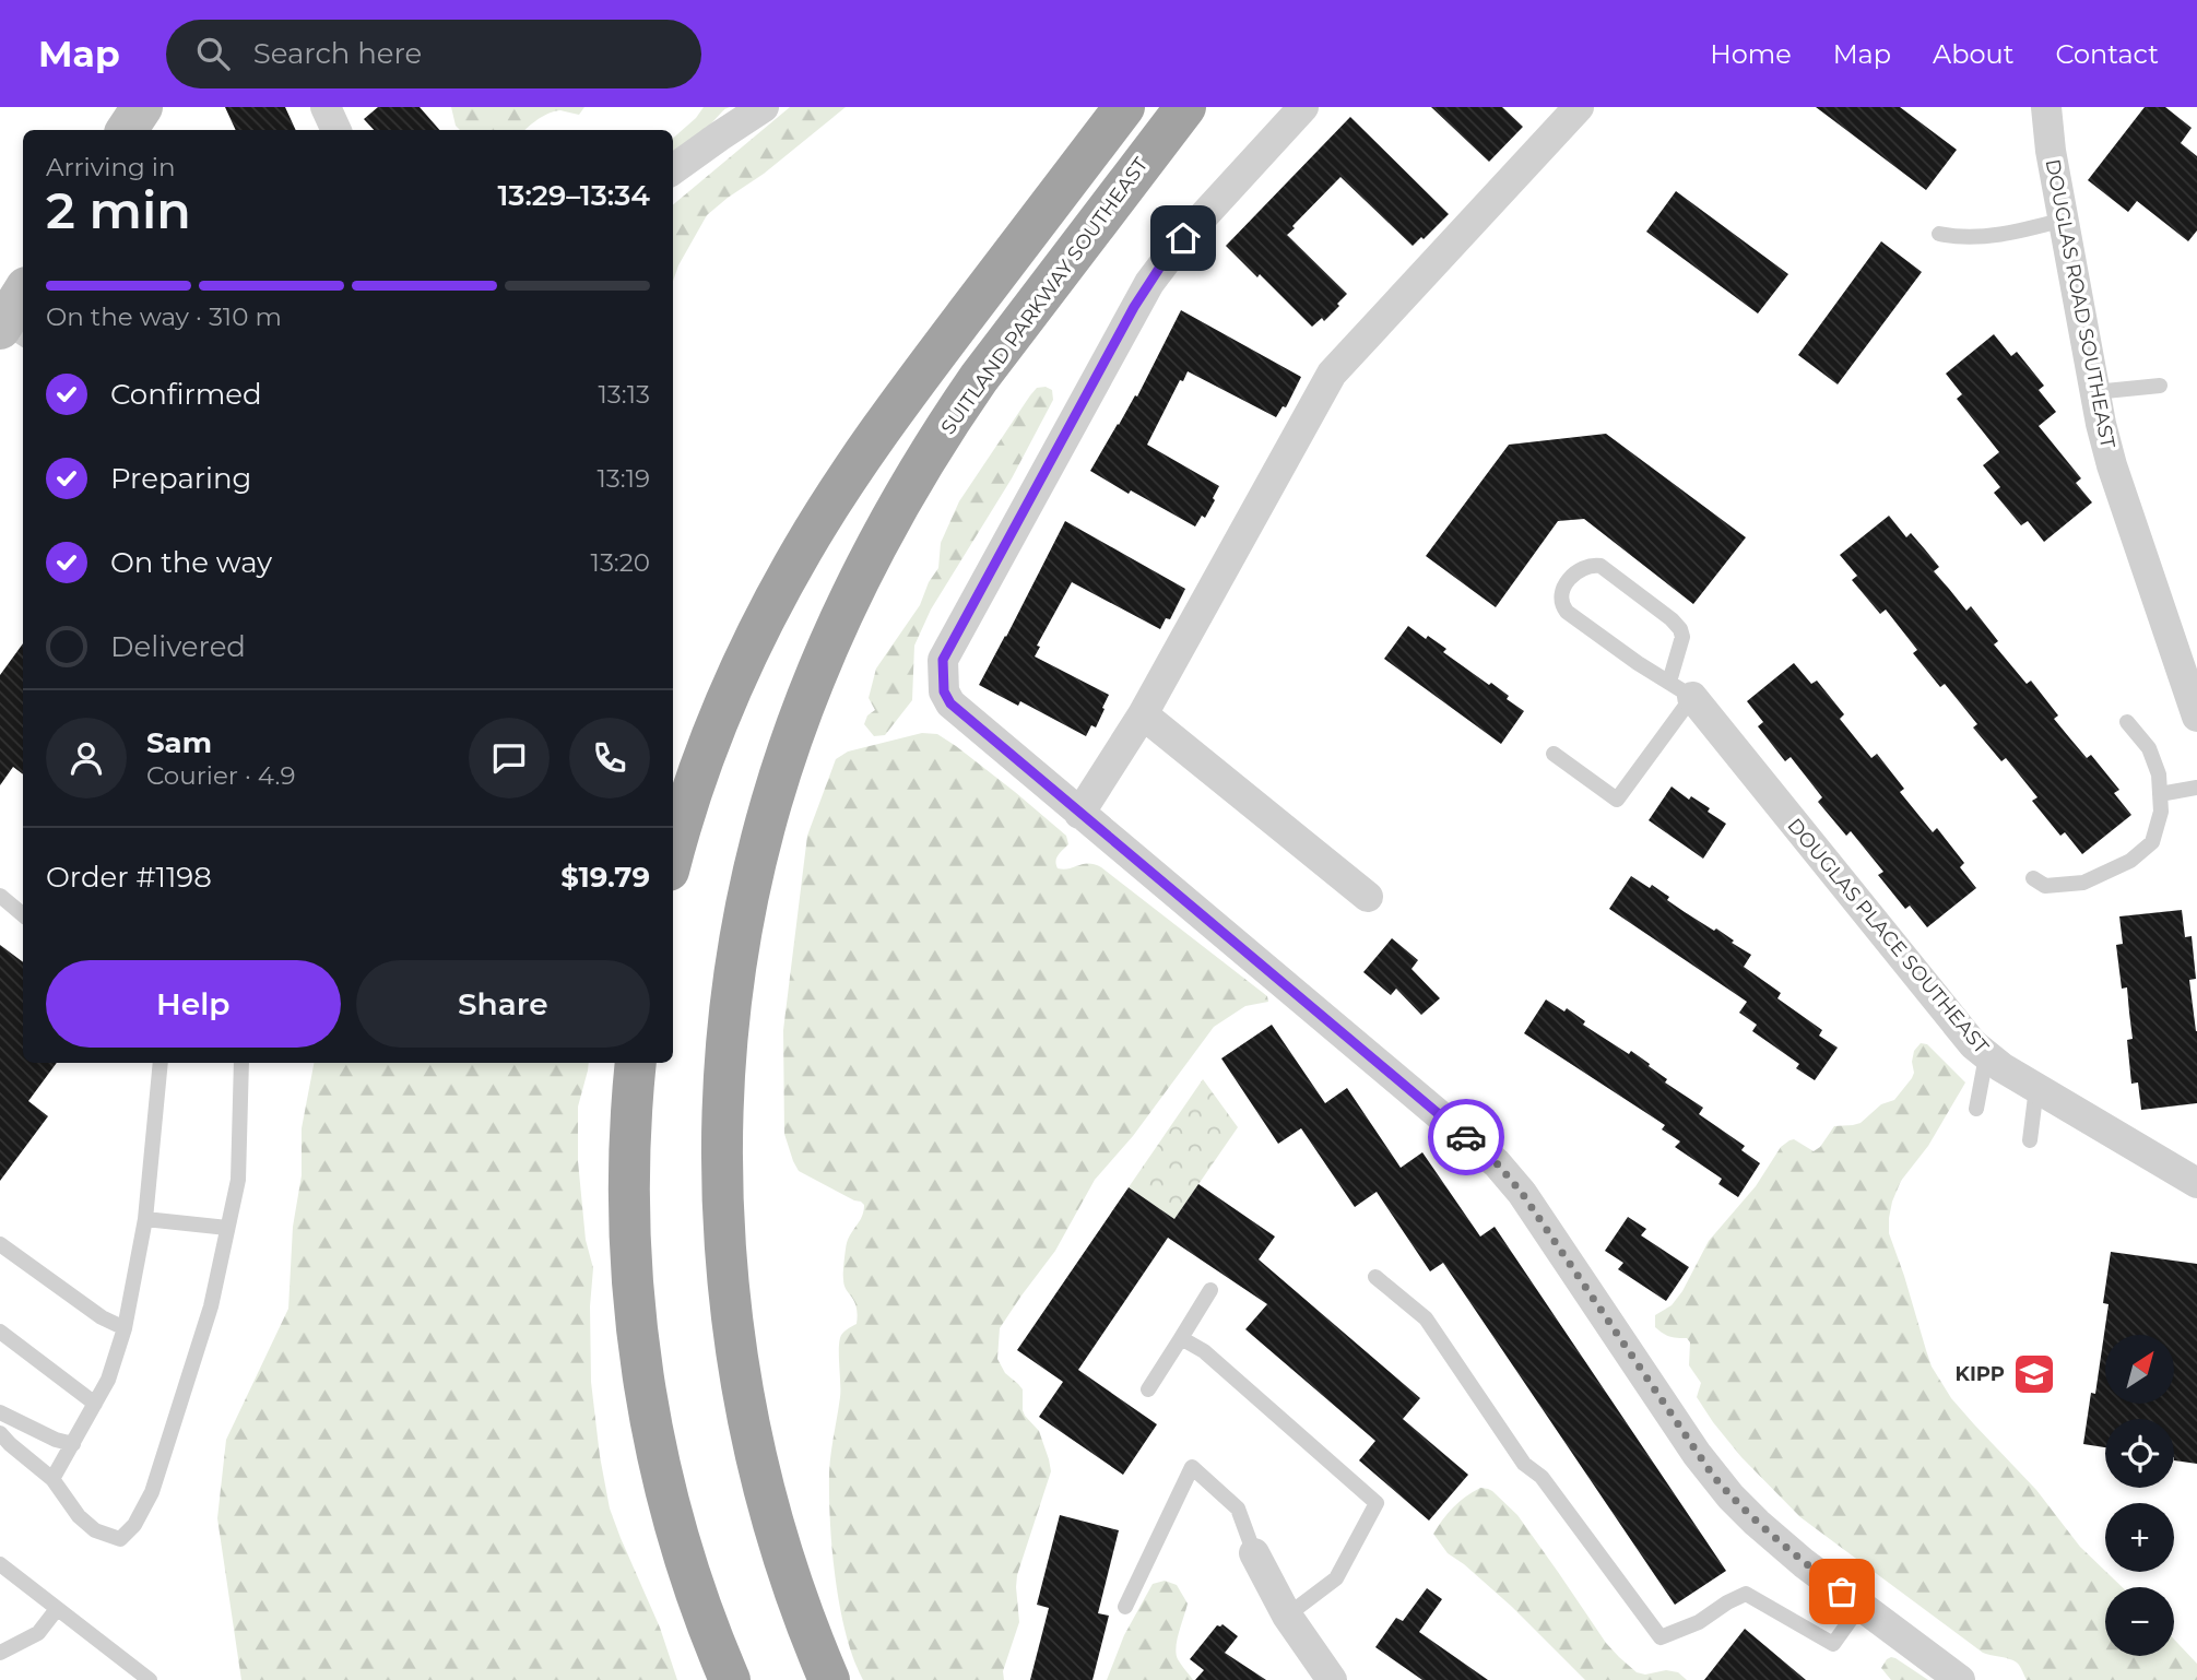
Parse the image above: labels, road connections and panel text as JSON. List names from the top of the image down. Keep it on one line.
{"streets":{"highway":["SUITLAND PARKWAY SOUTHEAST"],"street":["DOUGLAS ROAD SOUTHEAST","DOUGLAS PLACE SOUTHEAST"]},"places":{"school or university":["KIPP"]},"north":"top right","page":{"header":"Map","search":"Search here","nav":["Home","Map","About","Contact"],"heading":["2 min","Arriving in","13:29–13:34"],"panel":["Sam","Courier · 4.9","Order #1198","$19.79"],"bar":"On the way · 310 m","list":[["Confirmed","13:13"],["Preparing","13:19"],["On the way","13:20"],"Delivered"],"buttons":["Help","Share"],"map_buttons":["+","−"]}}
